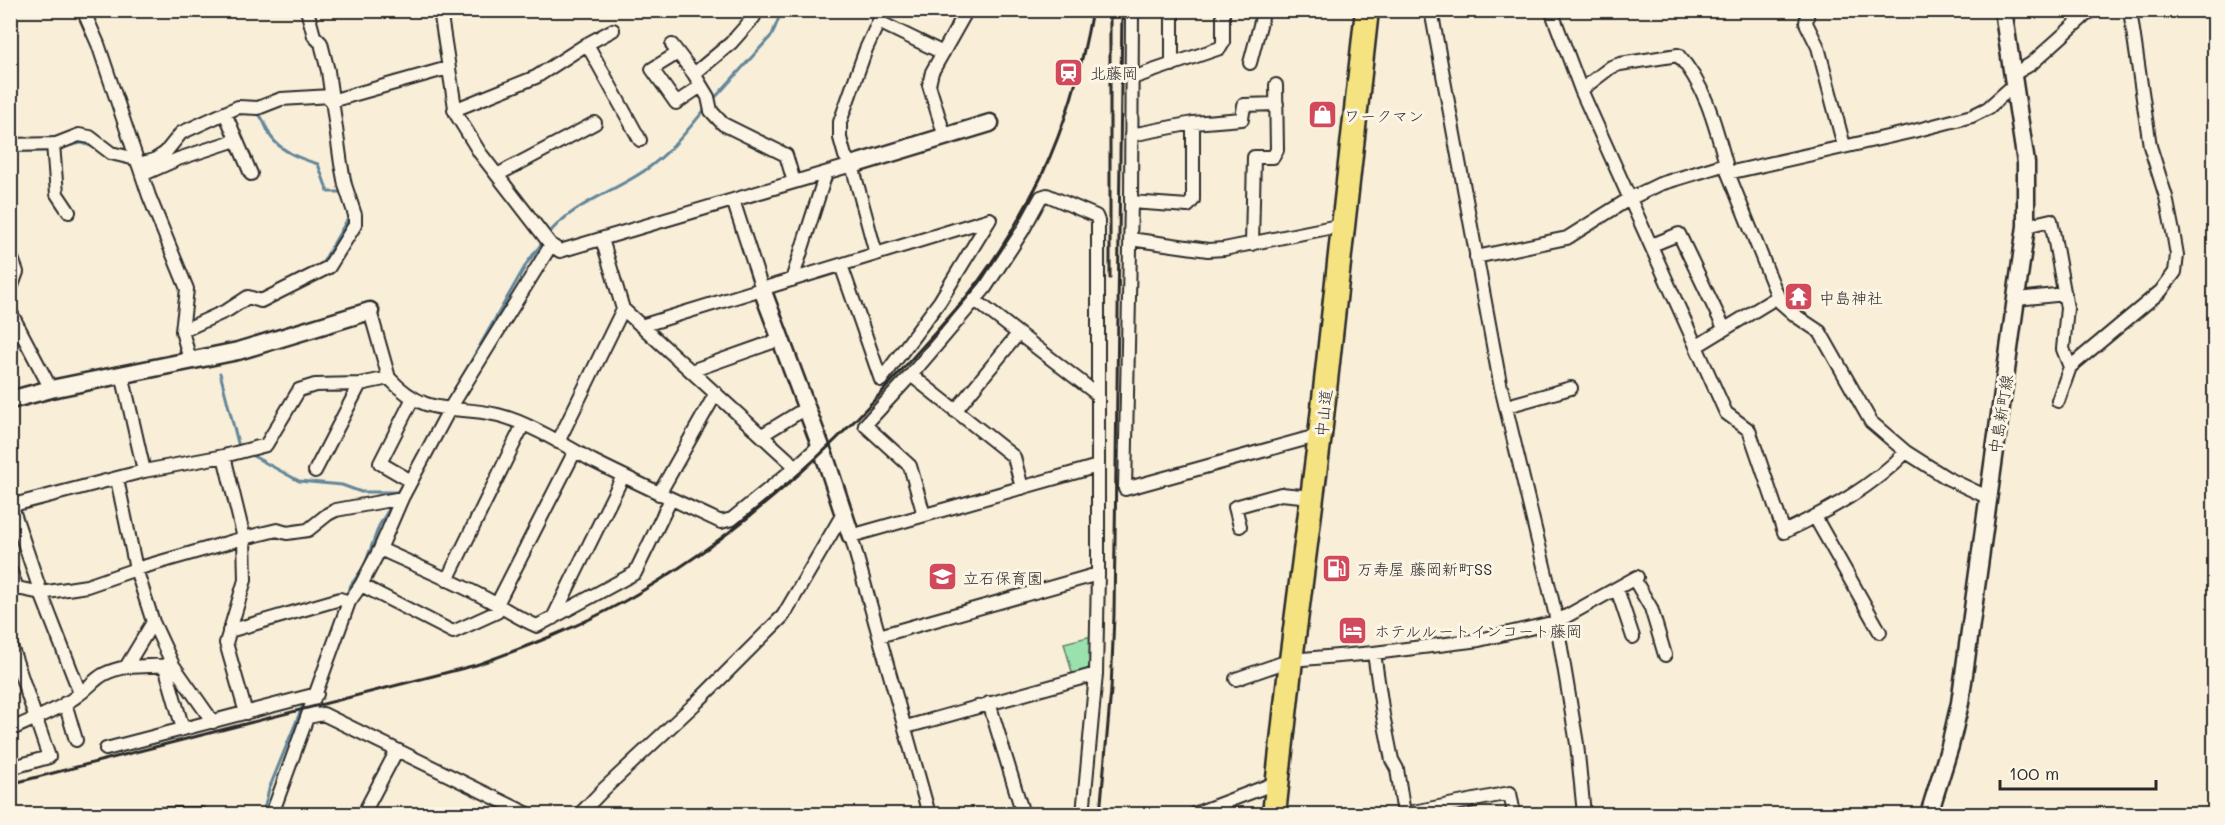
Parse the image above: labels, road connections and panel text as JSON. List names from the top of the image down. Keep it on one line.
{"streets":{"highway":["中山道"],"main road":["中島新町線"]},"places":{"station":["北藤岡"],"shop":["ワークマン"],"temple":["中島神社"],"fuel station":["万寿屋 藤岡新町SS"],"school or university":["立石保育園"],"hotel":["ホテルルートインコート藤岡"]},"scale_bar":"100 m"}
